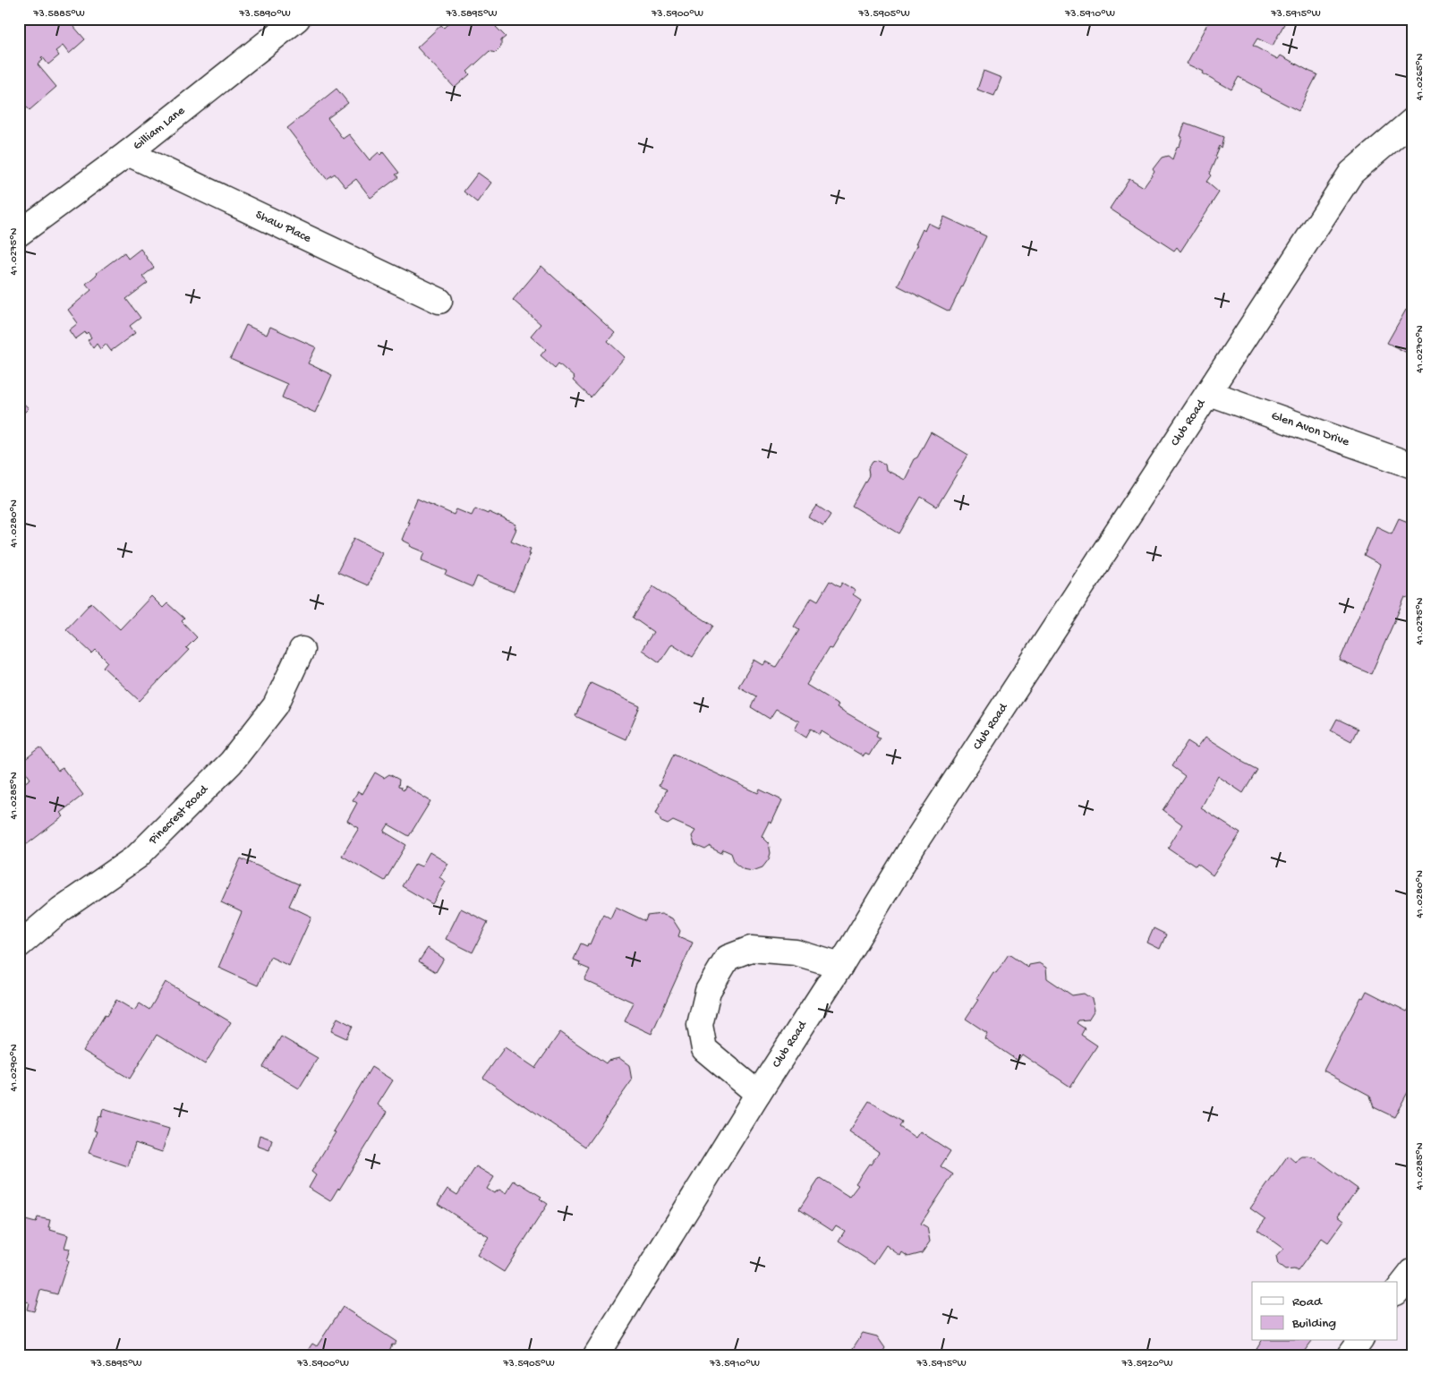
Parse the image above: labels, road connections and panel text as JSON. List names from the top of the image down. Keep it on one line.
{"streets":{"street":["Gilliam Lane","Shaw Place","Club Road","Glen Avon Drive","Pinecrest Road"]},"crossings":[["Gilliam Lane","Shaw Place"],["Club Road","Glen Avon Drive"]],"legend":["Road","Building"],"coordinates":["73.5885°W","73.5890°W","73.5895°W","73.5900°W","73.5905°W","73.5910°W","73.5915°W","41.0265°N","41.0275°N","41.0270°N","41.0280°N","41.0285°N","41.0290°N","73.5920°W"]}
